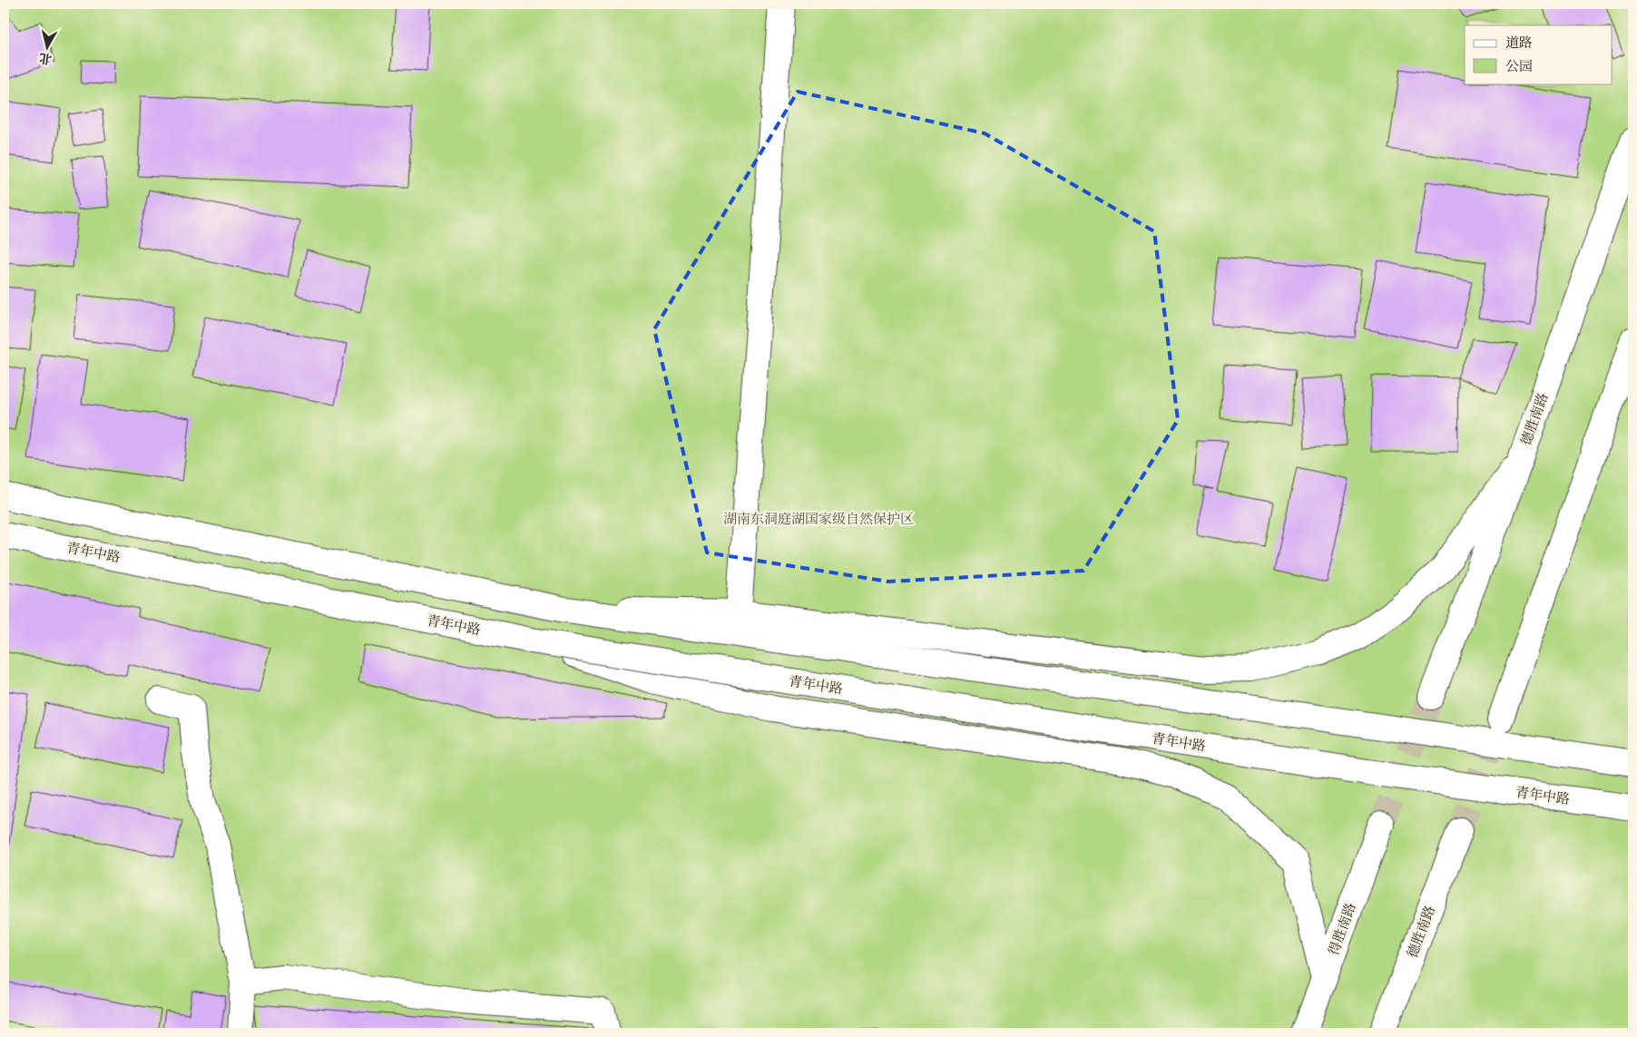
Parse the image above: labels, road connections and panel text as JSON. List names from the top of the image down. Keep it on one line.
{"streets":{"main road":["德胜南路","青年中路","得胜南路"]},"parks":["湖南东洞庭湖国家级自然保护区"],"legend":["道路","公园"],"north":"bottom"}
